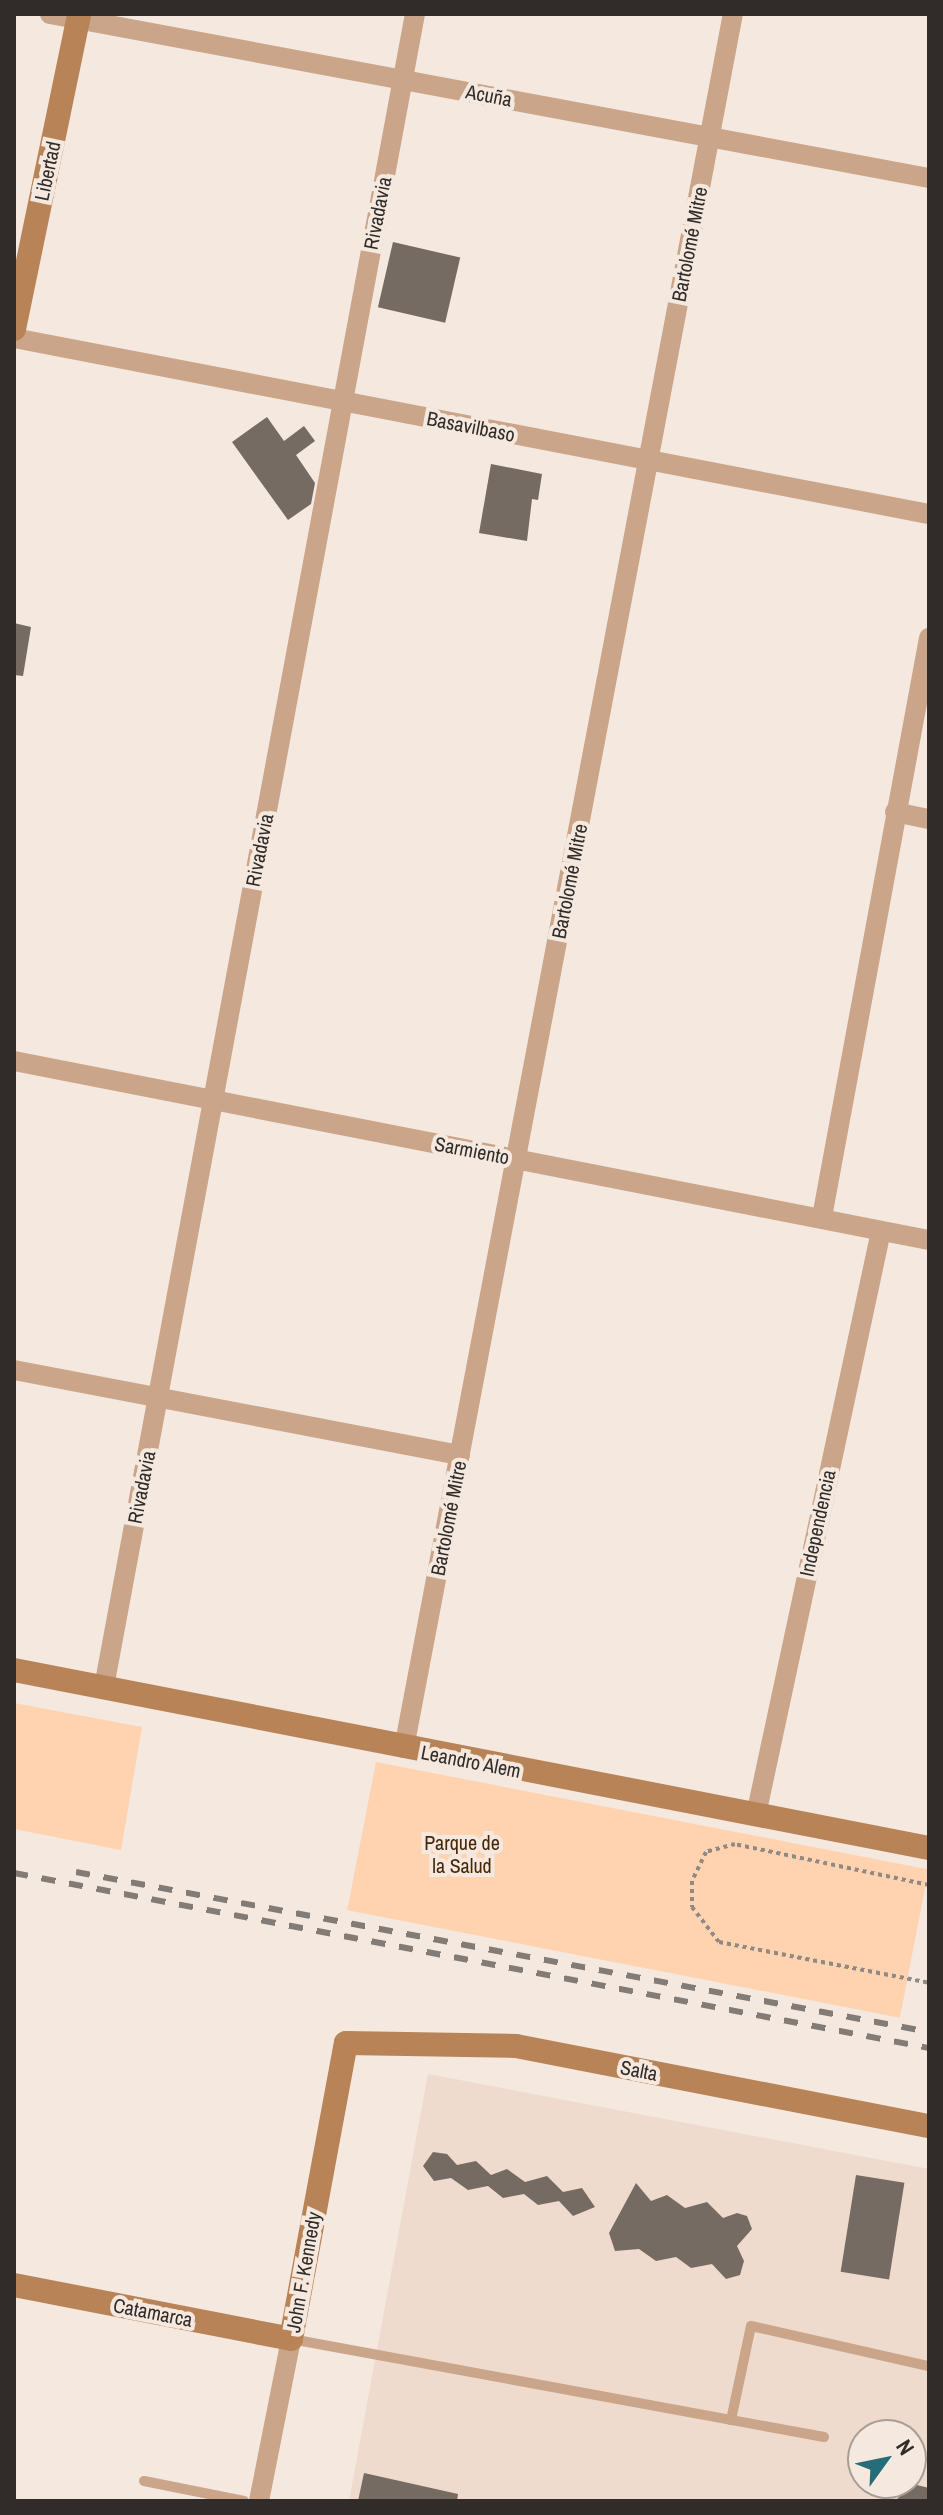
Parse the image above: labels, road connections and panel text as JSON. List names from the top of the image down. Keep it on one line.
{"streets":{"street":["Acuña","Libertad","Rivadavia","Bartolomé Mitre","Basavilbaso","Sarmiento","Independencia","Leandro Alem","Salta","John F. Kennedy","Catamarca"]},"crossings":[["Acuña","Libertad"],["Acuña","Rivadavia"],["Acuña","Bartolomé Mitre"],["Rivadavia","Basavilbaso"],["Rivadavia","Sarmiento"],["Rivadavia","Leandro Alem"],["Bartolomé Mitre","Basavilbaso"],["Bartolomé Mitre","Sarmiento"],["Bartolomé Mitre","Leandro Alem"],["Sarmiento","Independencia"],["Independencia","Leandro Alem"],["Salta","John F. Kennedy"],["John F. Kennedy","Catamarca"]],"parks":["Parque de la Salud"],"north":"top right"}
